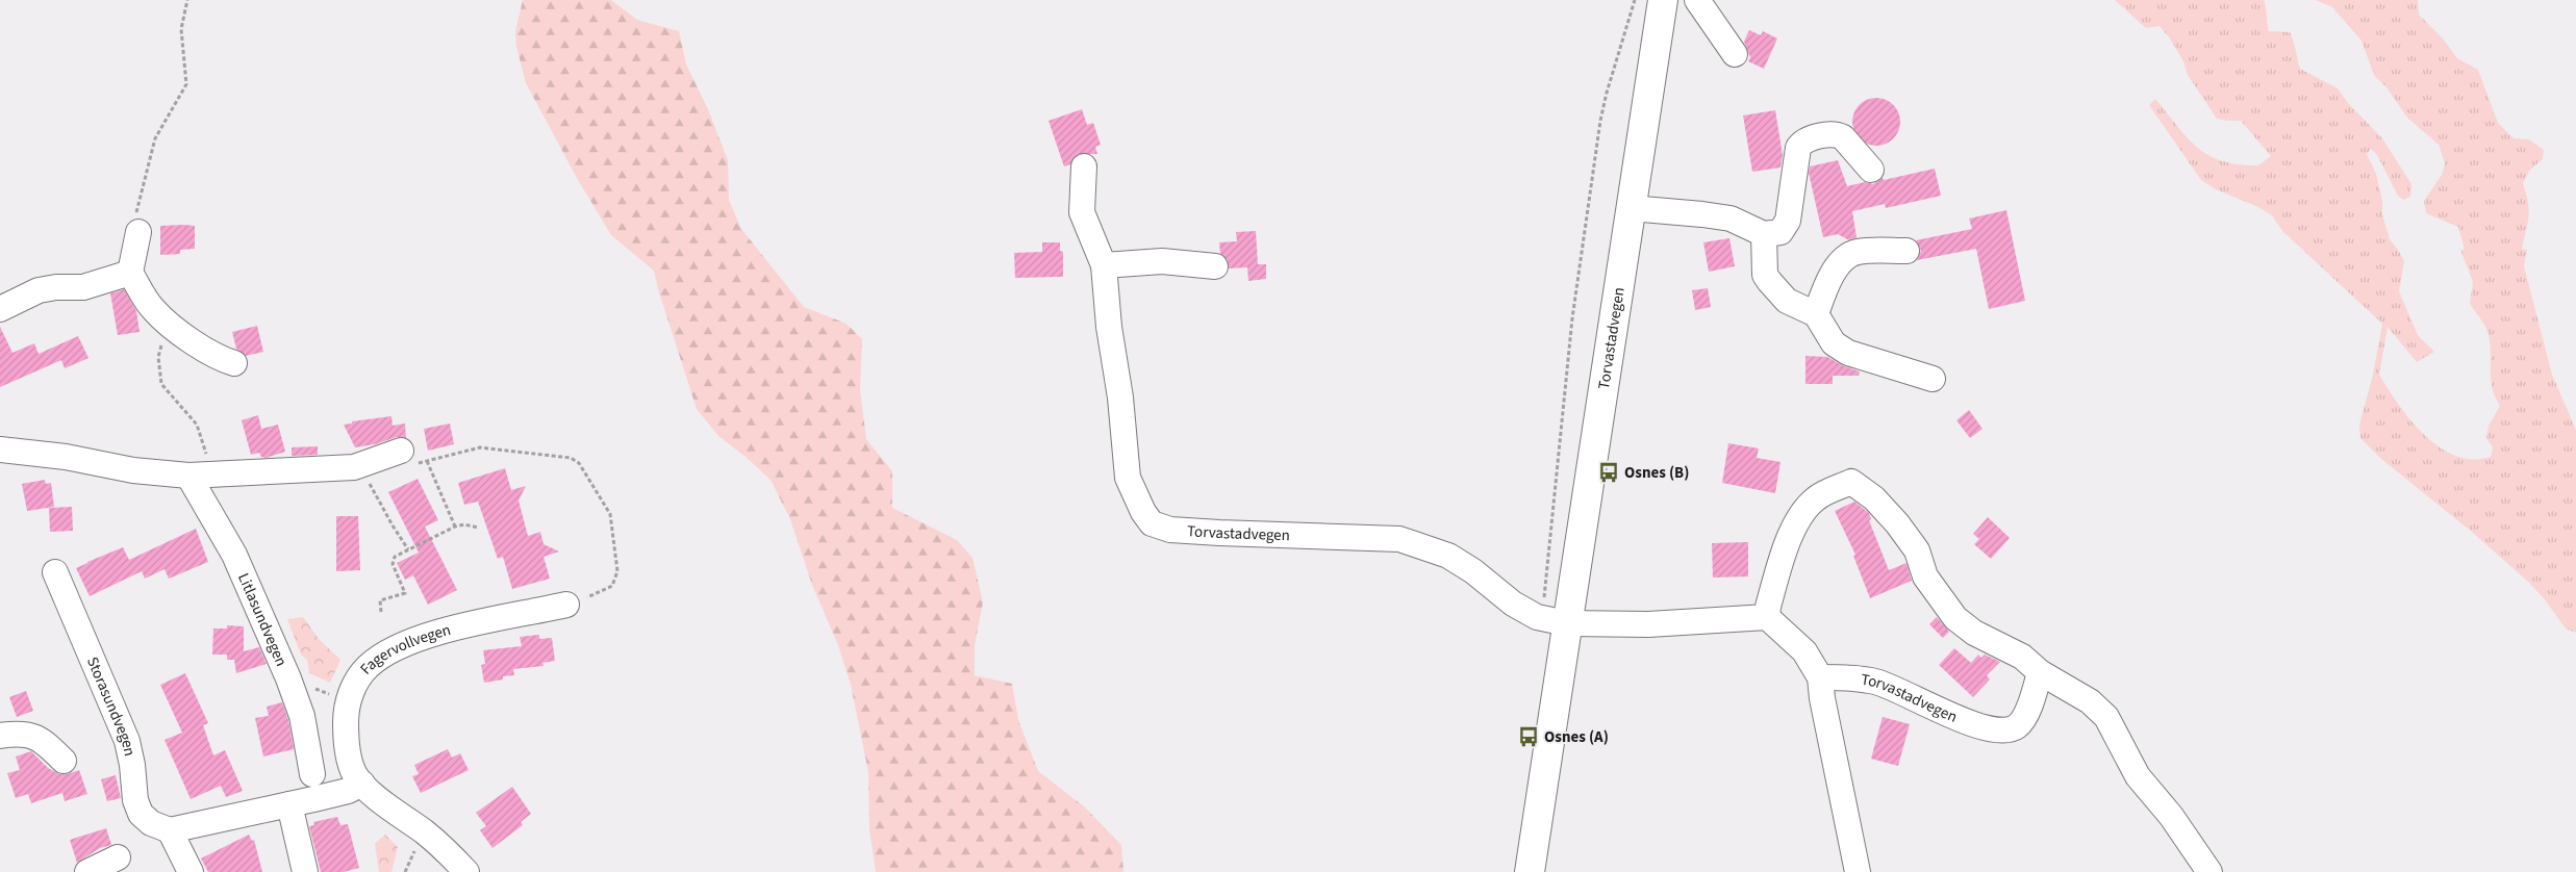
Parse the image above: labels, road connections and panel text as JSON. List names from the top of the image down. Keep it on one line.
{"streets":{"main road":["Torvastadvegen"],"street":["Litlasundvegen","Fagervollvegen","Storasundvegen"]},"places":{"bus stop":["Osnes (B)","Osnes (A)"]}}
